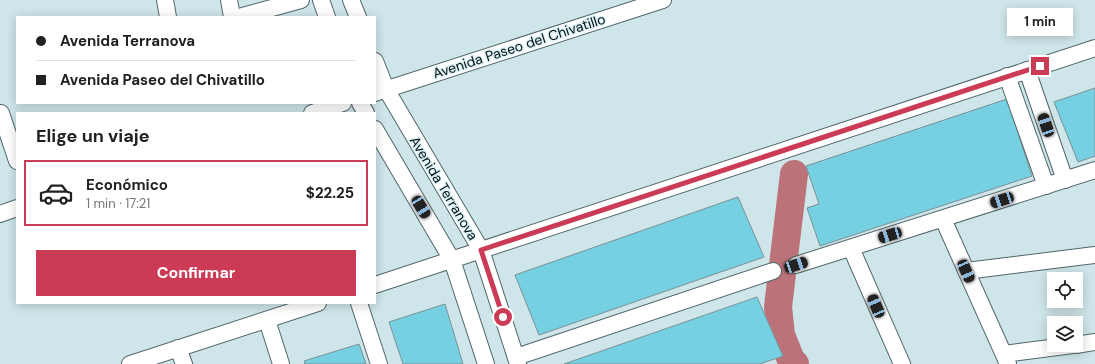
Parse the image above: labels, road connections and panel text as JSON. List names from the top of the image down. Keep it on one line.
{"streets":{"street":["Avenida Paseo del Chivatillo","Avenida Terranova"]},"crossings":[["Avenida Paseo del Chivatillo","Avenida Terranova"]],"page":{"bubble":"1 min","banner":["Avenida Terranova","Avenida Paseo del Chivatillo"],"heading":"Elige un viaje","list":[{"name":"Económico","note":"1 min · 17:21","value":"$22.25"}],"buttons":"Confirmar"}}
